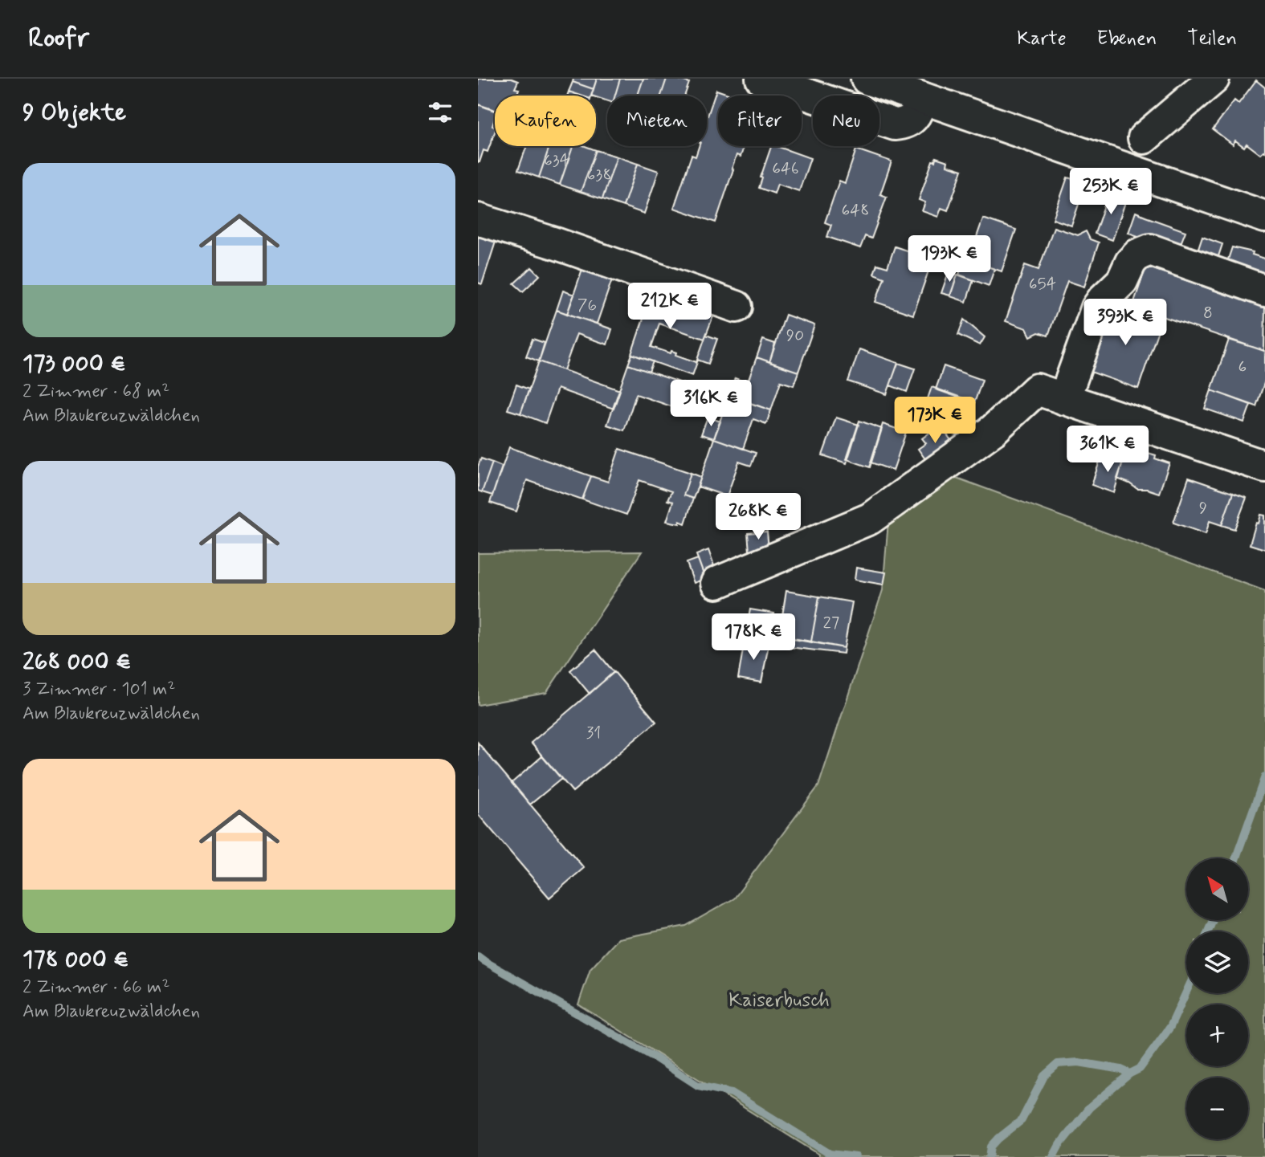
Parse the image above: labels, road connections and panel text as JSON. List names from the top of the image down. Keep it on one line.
{"parks":["Kaiserbusch"],"house_numbers":["634","646","638","648","654","76","8","90","6","9","27","31"],"north":"top left","page":{"header":"Roofr","nav":["Karte","Ebenen","Teilen"],"heading":"9 Objekte","chip":["Kaufen","Mieten","Filter","Neu"],"list":[{"name":"173 000 €","note":"2 Zimmer · 68 m² · Am Blaukreuzwäldchen"},{"name":"268 000 €","note":"3 Zimmer · 101 m² · Am Blaukreuzwäldchen"},{"name":"178 000 €","note":"2 Zimmer · 66 m² · Am Blaukreuzwäldchen"}],"price":["253K €","193K €","212K €","393K €","316K €","173K €","361K €","268K €","178K €"],"map_buttons":["+","−"]}}
